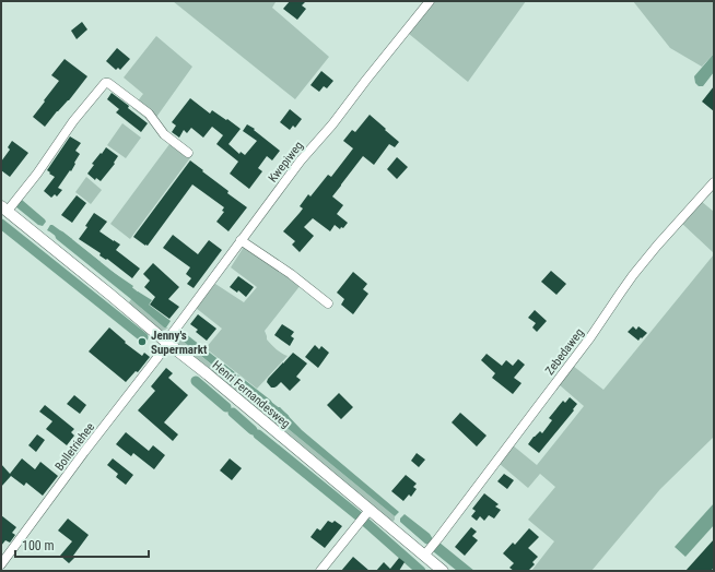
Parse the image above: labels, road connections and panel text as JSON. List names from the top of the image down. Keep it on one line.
{"streets":{"street":["Kwepiweg","Zebedaweg","Henri Fernandesweg","Bolletriehee"]},"crossings":[["Kwepiweg","Henri Fernandesweg"],["Kwepiweg","Bolletriehee"],["Zebedaweg","Henri Fernandesweg"],["Henri Fernandesweg","Bolletriehee"]],"places":["Jenny's Supermarkt"],"scale_bar":"100 m"}
